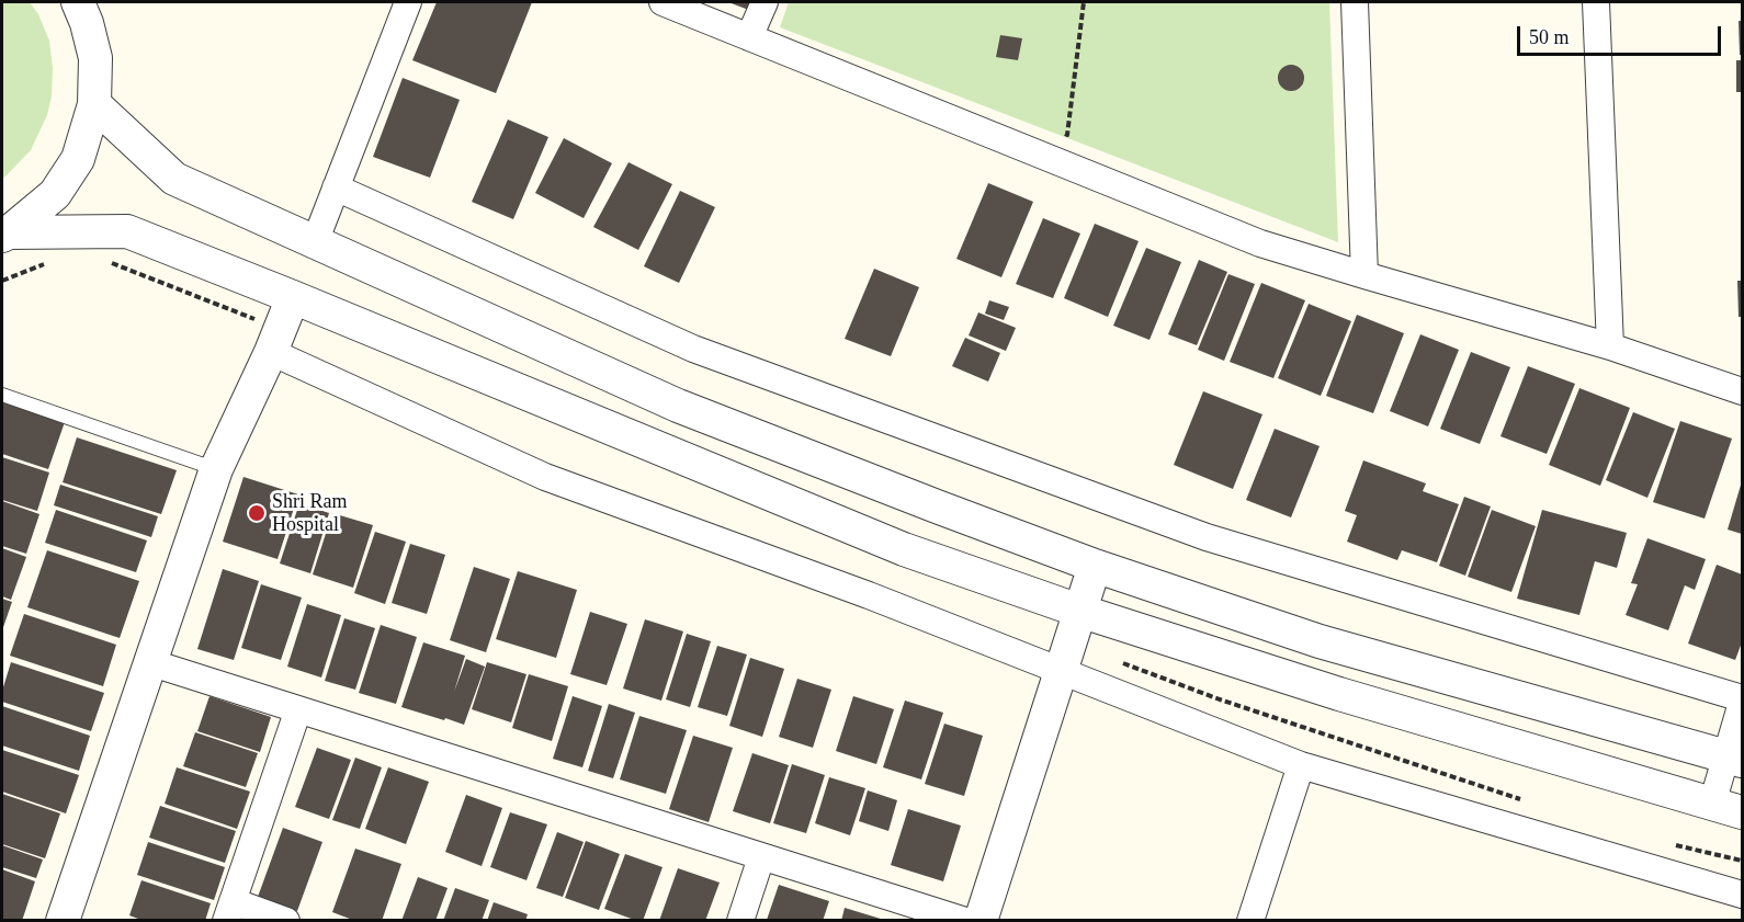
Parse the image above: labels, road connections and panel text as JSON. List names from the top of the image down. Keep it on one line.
{"places":["Shri Ram Hospital"],"scale_bar":"50 m"}
